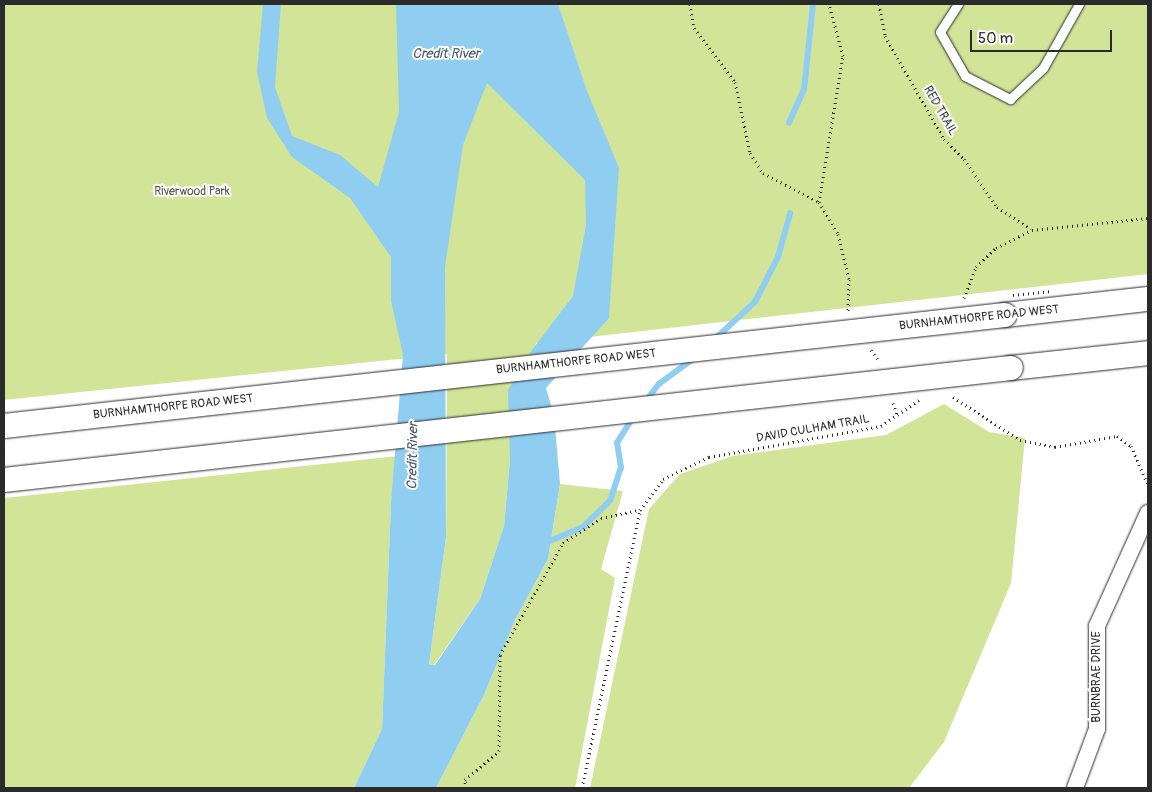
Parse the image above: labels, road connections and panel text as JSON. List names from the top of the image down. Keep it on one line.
{"streets":{"main road":["BURNHAMTHORPE ROAD WEST"],"street":["BURNBRAE DRIVE"],"path":["RED TRAIL","DAVID CULHAM TRAIL"]},"water":["Credit River"],"parks":["Riverwood Park"],"scale_bar":"50 m"}
